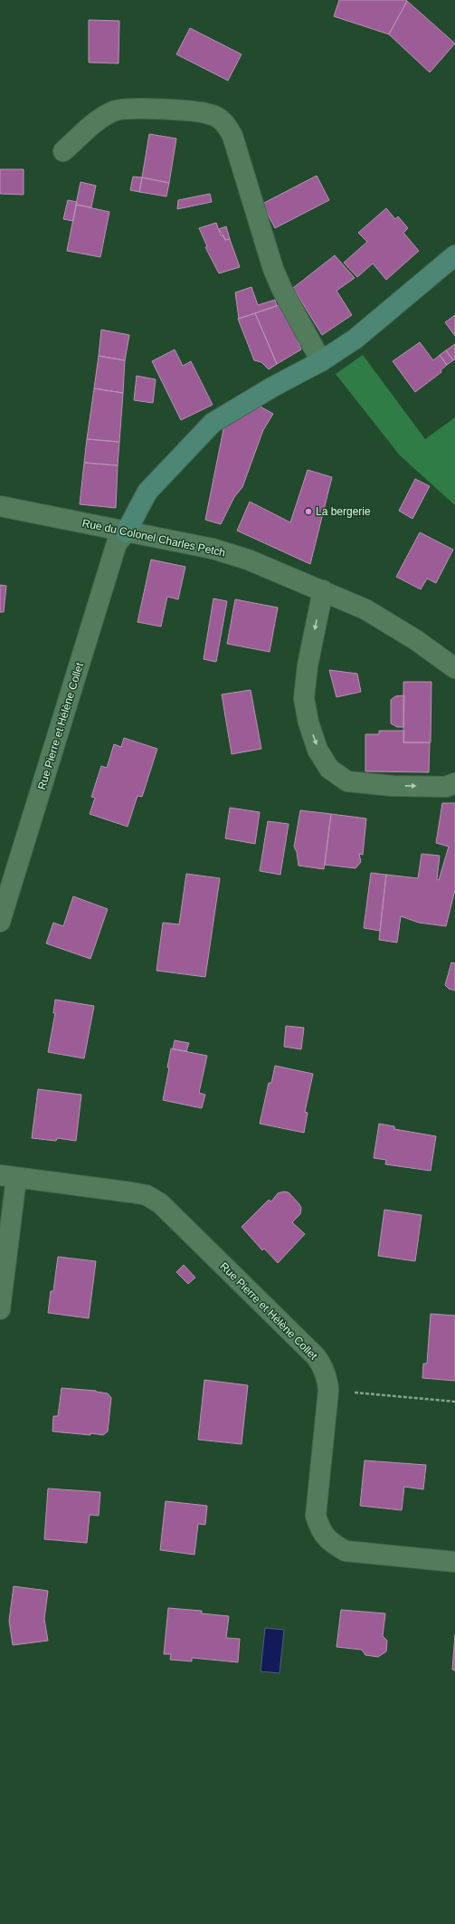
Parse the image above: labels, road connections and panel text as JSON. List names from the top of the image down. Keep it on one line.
{"streets":{"street":["Rue du Colonel Charles Petch","Rue Pierre et Hélène Collet"]},"crossings":[["Rue du Colonel Charles Petch","Rue Pierre et Hélène Collet"]],"places":["La bergerie"]}
